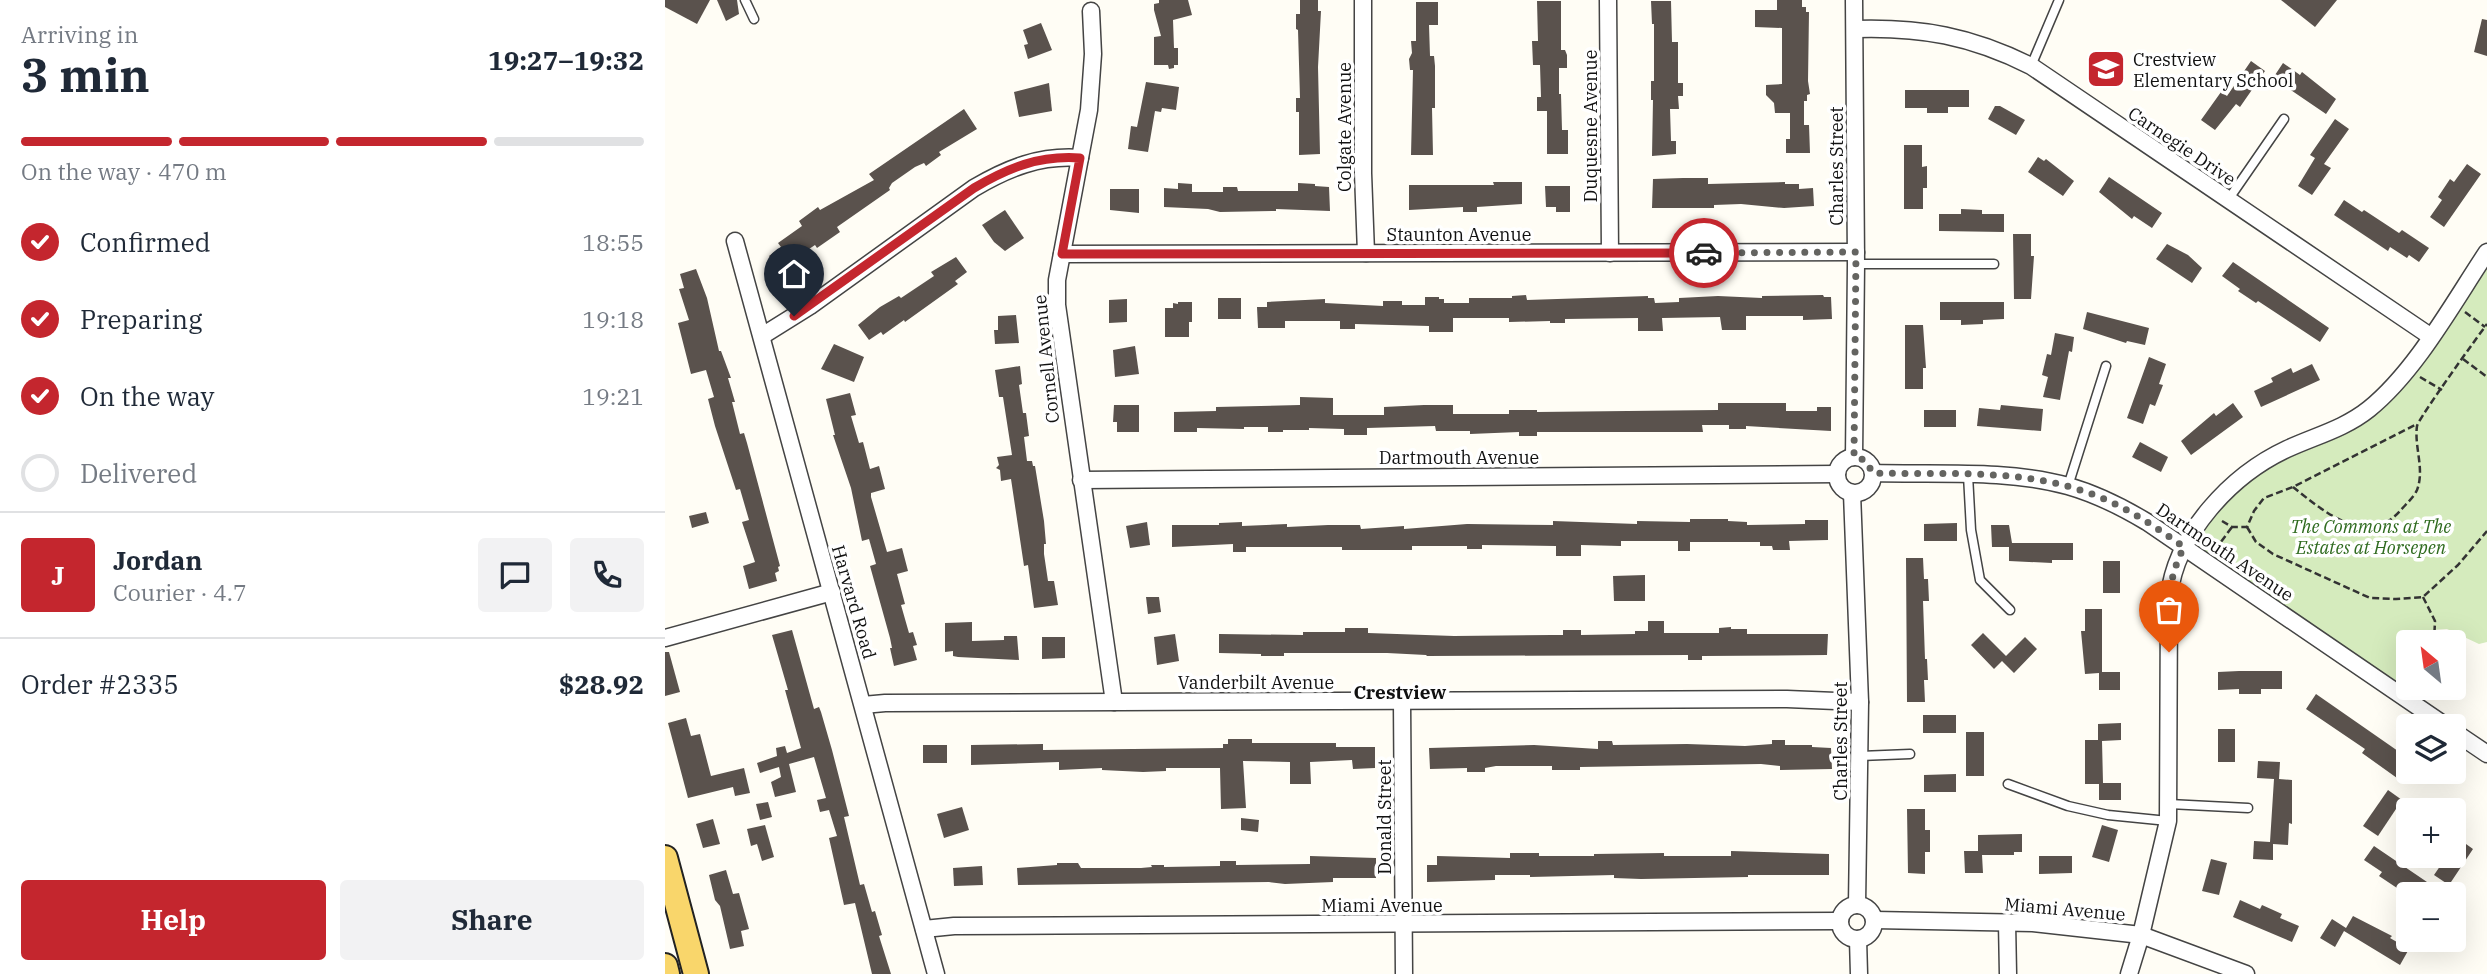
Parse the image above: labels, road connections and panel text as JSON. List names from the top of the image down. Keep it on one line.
{"streets":{"street":["Duquesne Avenue","Colgate Avenue","Carnegie Drive","Charles Street","Staunton Avenue","Cornell Avenue","Dartmouth Avenue","Harvard Road","Vanderbilt Avenue","Donald Street","Miami Avenue"]},"crossings":[["Duquesne Avenue","Staunton Avenue"],["Colgate Avenue","Staunton Avenue"],["Carnegie Drive","Charles Street"],["Charles Street","Staunton Avenue"],["Charles Street","Dartmouth Avenue"],["Charles Street","Vanderbilt Avenue"],["Charles Street","Miami Avenue"],["Staunton Avenue","Cornell Avenue"],["Cornell Avenue","Dartmouth Avenue"],["Cornell Avenue","Vanderbilt Avenue"],["Harvard Road","Vanderbilt Avenue"],["Harvard Road","Miami Avenue"],["Vanderbilt Avenue","Donald Street"],["Donald Street","Miami Avenue"]],"districts":["Crestview"],"parks":["The Commons at The Estates at Horsepen"],"places":{"school or university":["Crestview Elementary School"]},"north":"top left","page":{"heading":["3 min","Arriving in","19:27–19:32"],"panel":["Jordan","Courier · 4.7","Order #2335","$28.92"],"bar":"On the way · 470 m","list":[["Confirmed","18:55"],["Preparing","19:18"],["On the way","19:21"],"Delivered"],"round":"J","map_buttons":["+","−"],"buttons":["Help","Share"]}}
